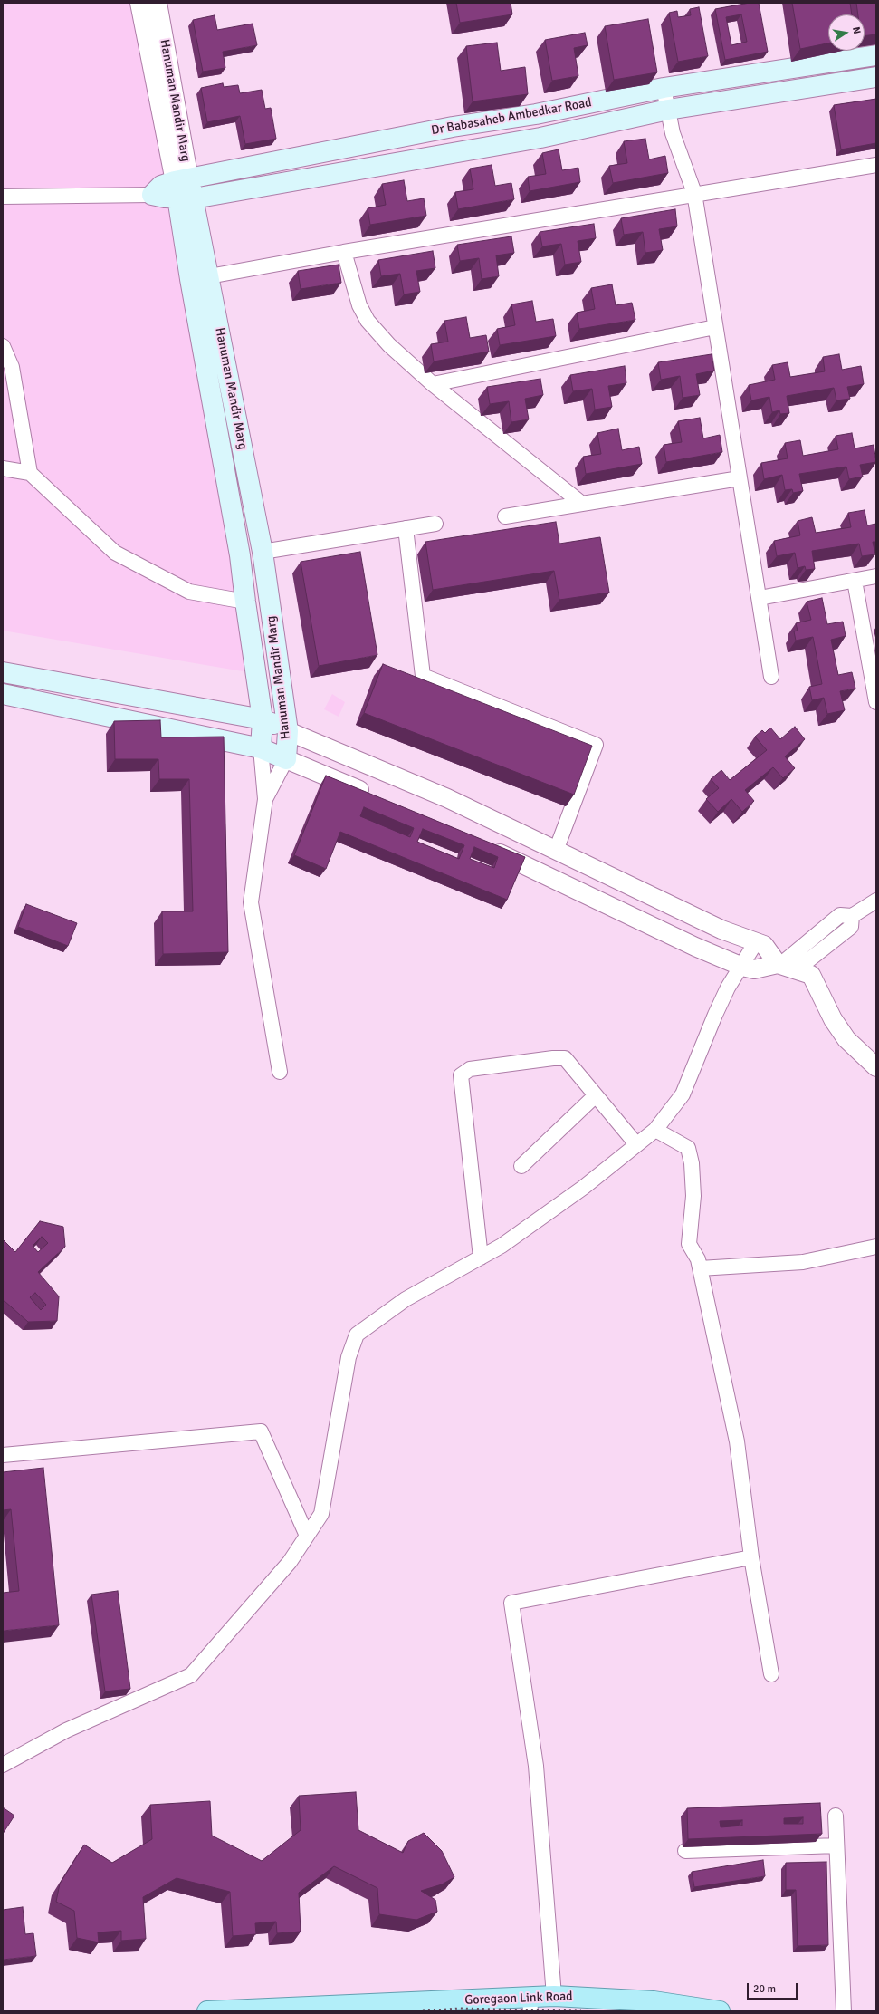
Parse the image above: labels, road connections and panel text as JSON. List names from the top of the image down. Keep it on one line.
{"streets":{"main road":["Hanuman Mandir Marg","Dr Babasaheb Ambedkar Road","Goregaon Link Road"]},"crossings":[["Hanuman Mandir Marg","Dr Babasaheb Ambedkar Road"]],"scale_bar":"20 m","north":"right"}
